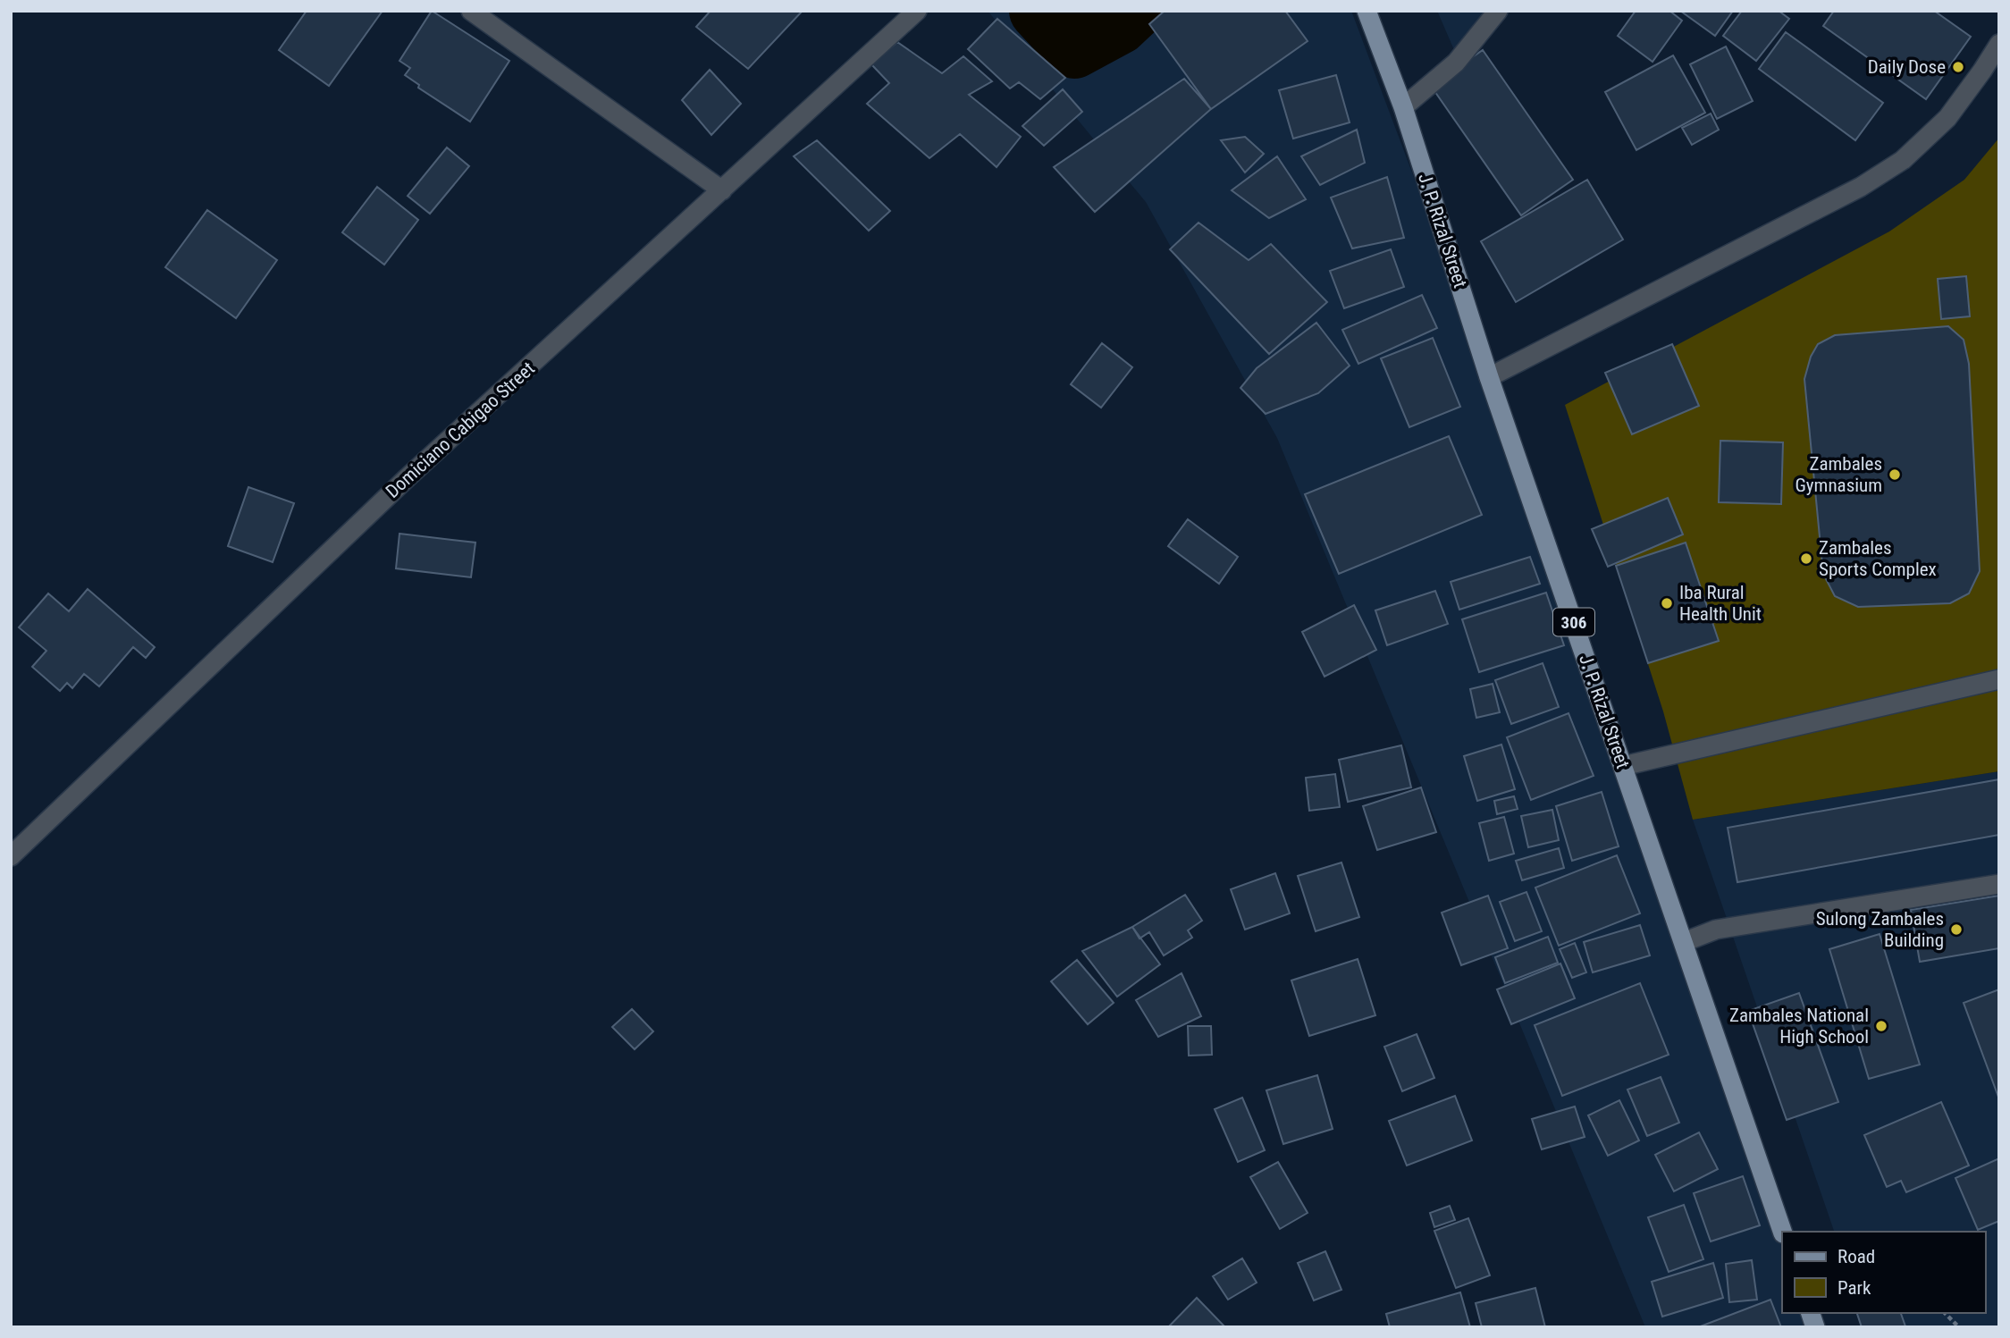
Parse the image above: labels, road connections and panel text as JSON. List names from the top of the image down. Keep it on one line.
{"streets":{"main road":["J. P. Rizal Street","306"],"street":["Domiciano Cabigao Street"]},"places":["Daily Dose","Zambales Gymnasium","Zambales Sports Complex","Iba Rural Health Unit","Sulong Zambales Building","Zambales National High School"],"legend":["Road","Park"]}
